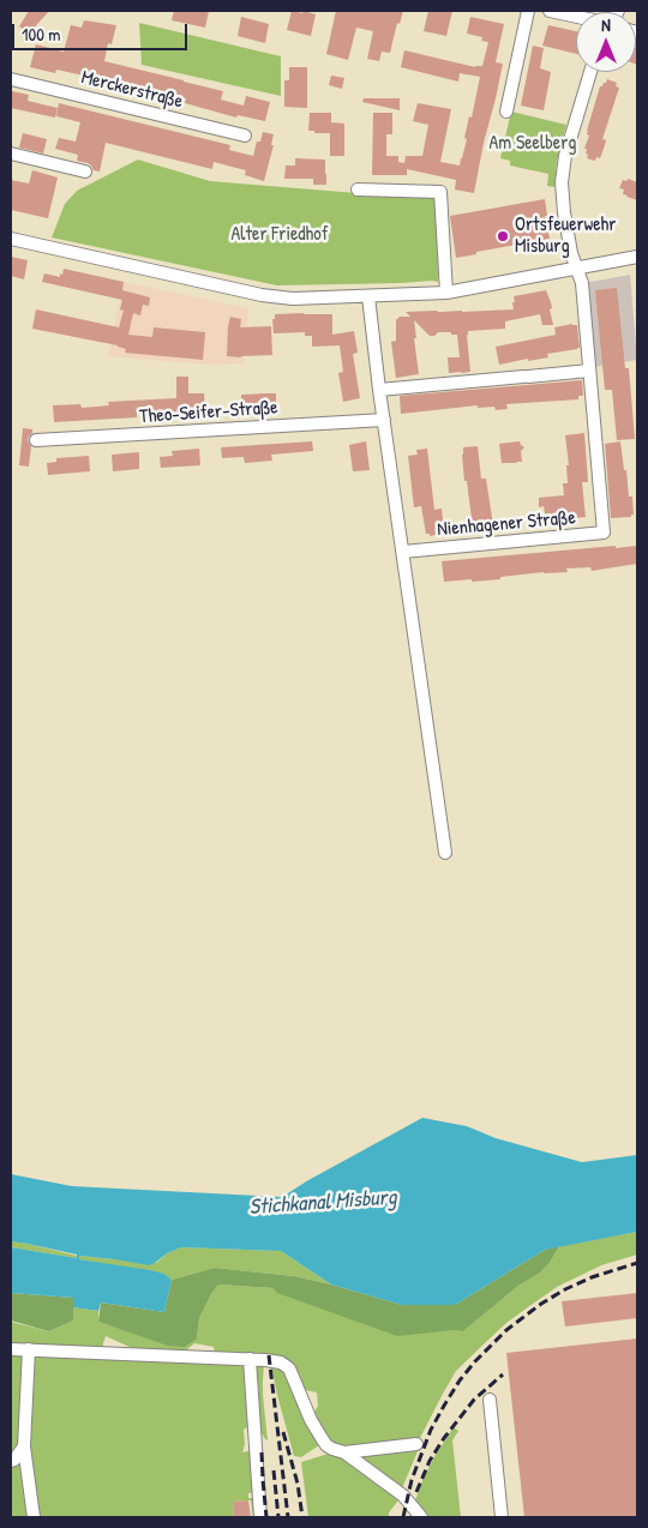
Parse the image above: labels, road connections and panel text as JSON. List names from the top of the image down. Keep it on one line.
{"streets":{"street":["Merckerstraße","Theo-Seifer-Straße","Nienhagener Straße"]},"water":["Stichkanal Misburg"],"parks":["Am Seelberg","Alter Friedhof"],"places":["Ortsfeuerwehr Misburg"],"scale_bar":"100 m","north":"top"}
